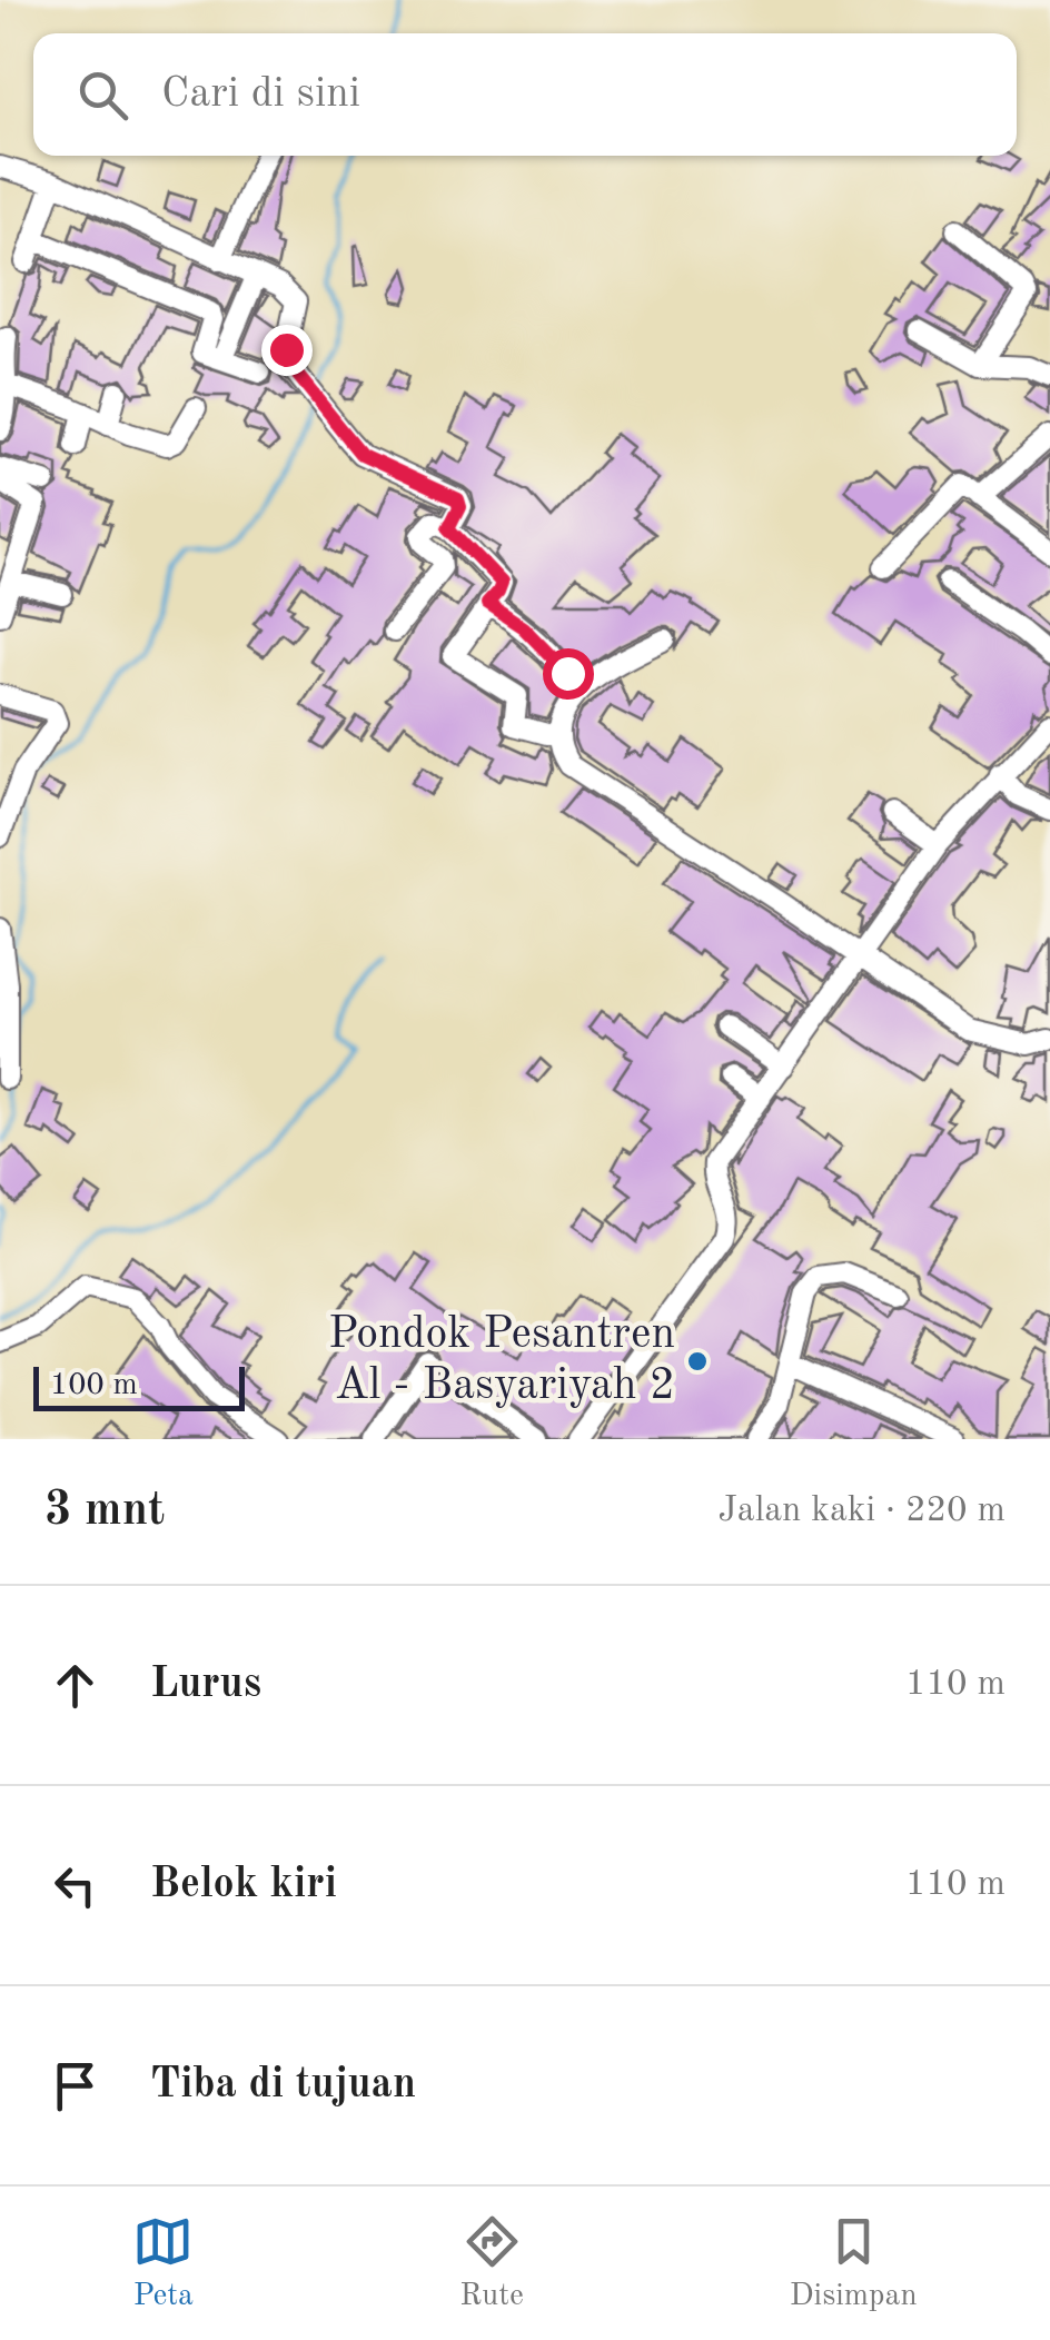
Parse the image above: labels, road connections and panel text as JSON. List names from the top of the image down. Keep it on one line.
{"places":["Pondok Pesantren Al - Basyariyah 2"],"scale_bar":"100 m","page":{"search":"Cari di sini","scale":"100 m","heading":["3 mnt","Jalan kaki · 220 m"],"list":[["Lurus","110 m"],["Belok kiri","110 m"],"Tiba di tujuan"],"nav":["Peta","Rute","Disimpan"]}}
